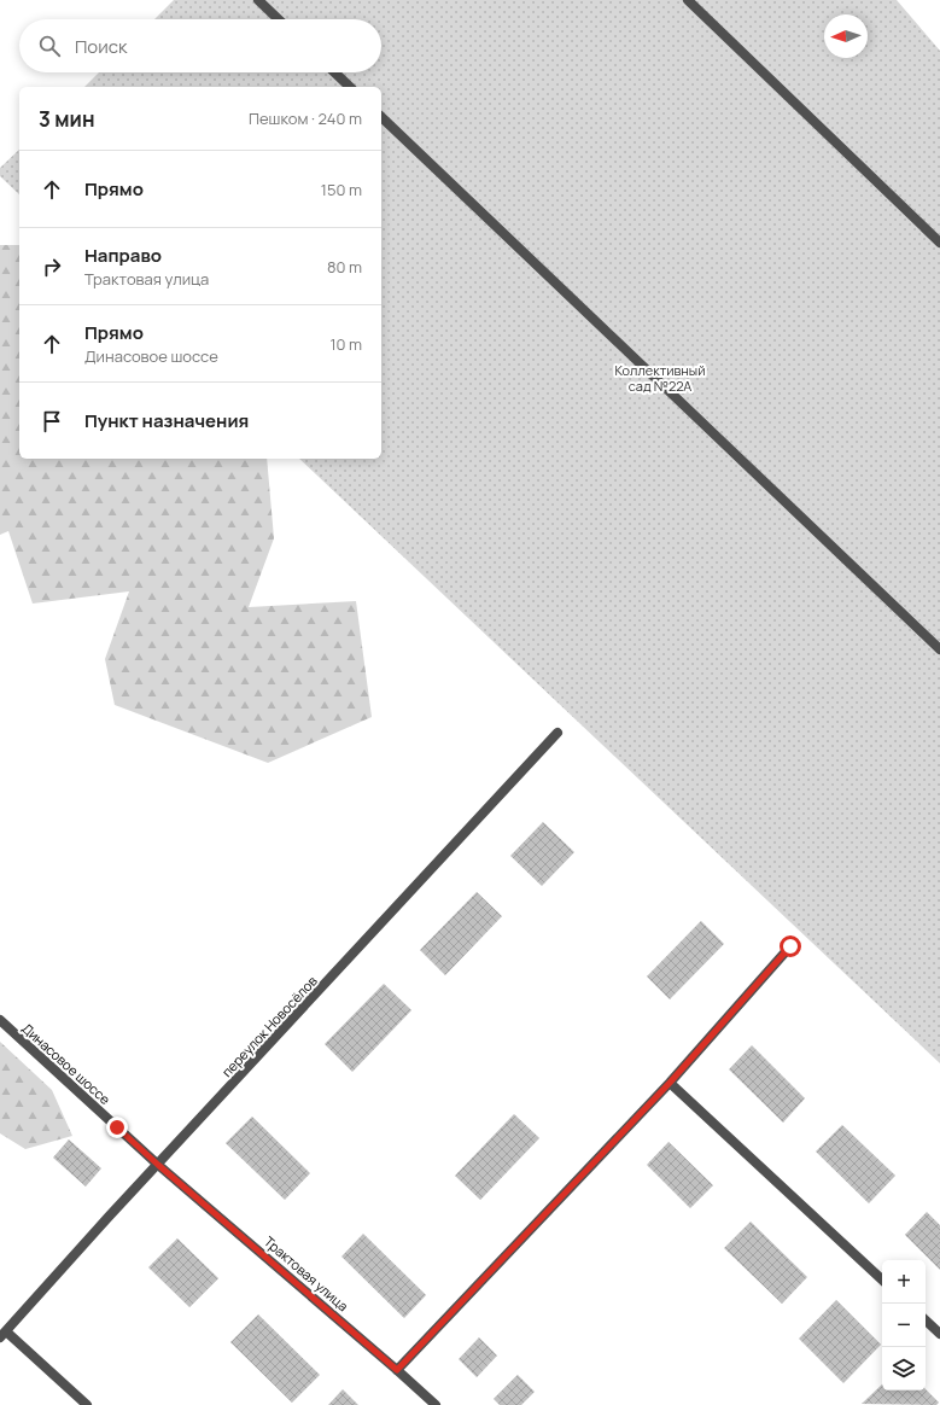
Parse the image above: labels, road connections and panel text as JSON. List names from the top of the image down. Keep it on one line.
{"streets":{"street":["переулок Новосёлов","Динасовое шоссе","Трактовая улица"]},"crossings":[["переулок Новосёлов","Динасовое шоссе"],["переулок Новосёлов","Трактовая улица"],["Динасовое шоссе","Трактовая улица"]],"parks":["Коллективный сад №22А"],"north":"left","page":{"search":"Поиск","heading":["3 мин","Пешком · 240 m"],"list":[["Прямо","150 m"],["Направо","Трактовая улица","80 m"],["Прямо","Динасовое шоссе","10 m"],"Пункт назначения"],"map_buttons":["+","−"]}}
